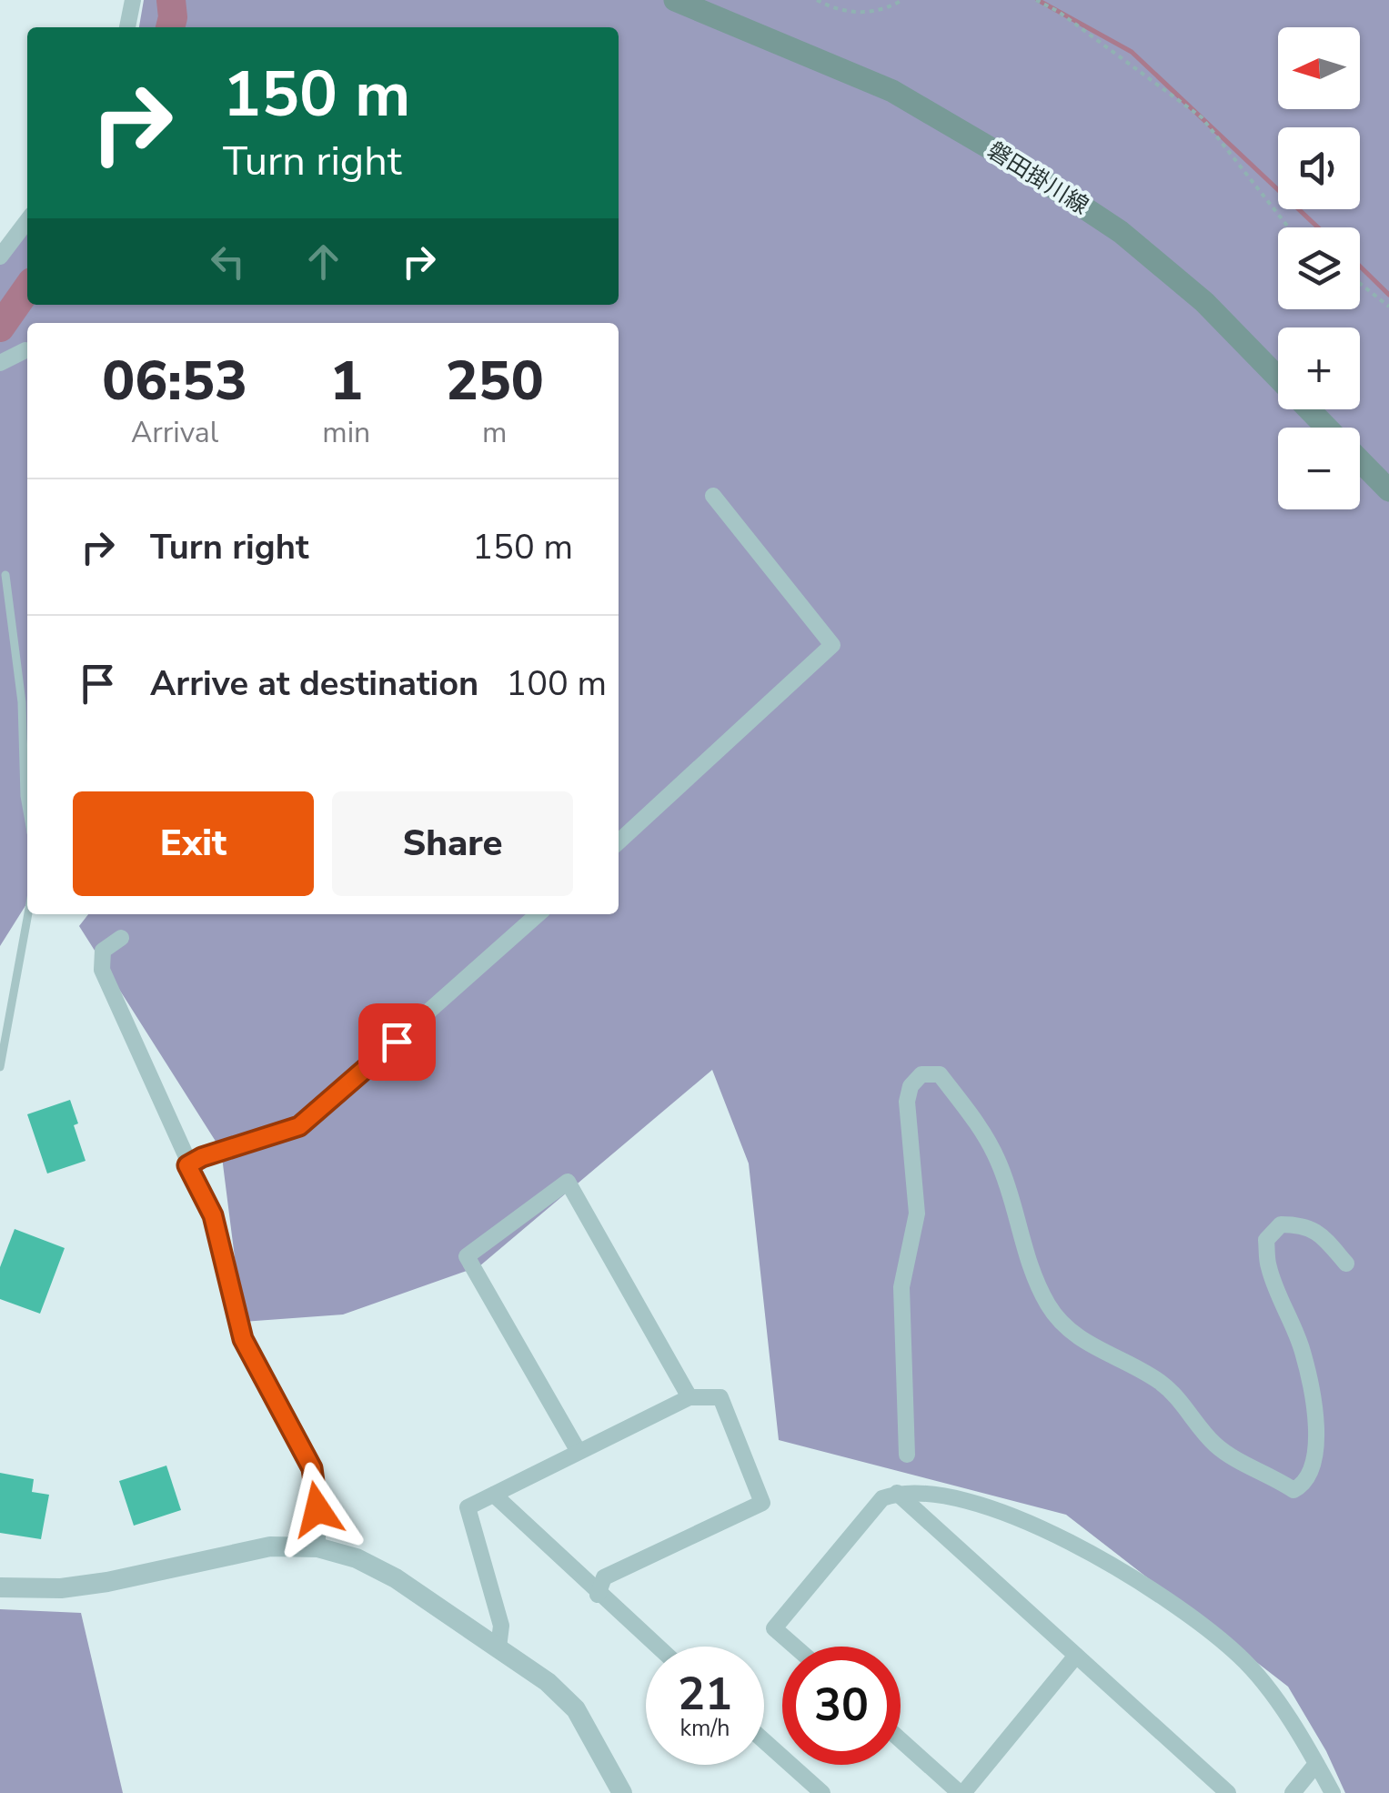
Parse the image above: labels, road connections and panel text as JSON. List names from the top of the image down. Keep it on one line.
{"streets":{"main road":["磐田掛川線"]},"north":"left","page":{"map_buttons":["+","−"],"turn":["150 m","Turn right"],"eta":["06:53","Arrival","1","min","250","m"],"list":[{"name":"Turn right","value":"150 m"},{"name":"Arrive at destination","value":"100 m"}],"buttons":["Exit","Share"],"speed":"21 km/h","limit":"30"}}
